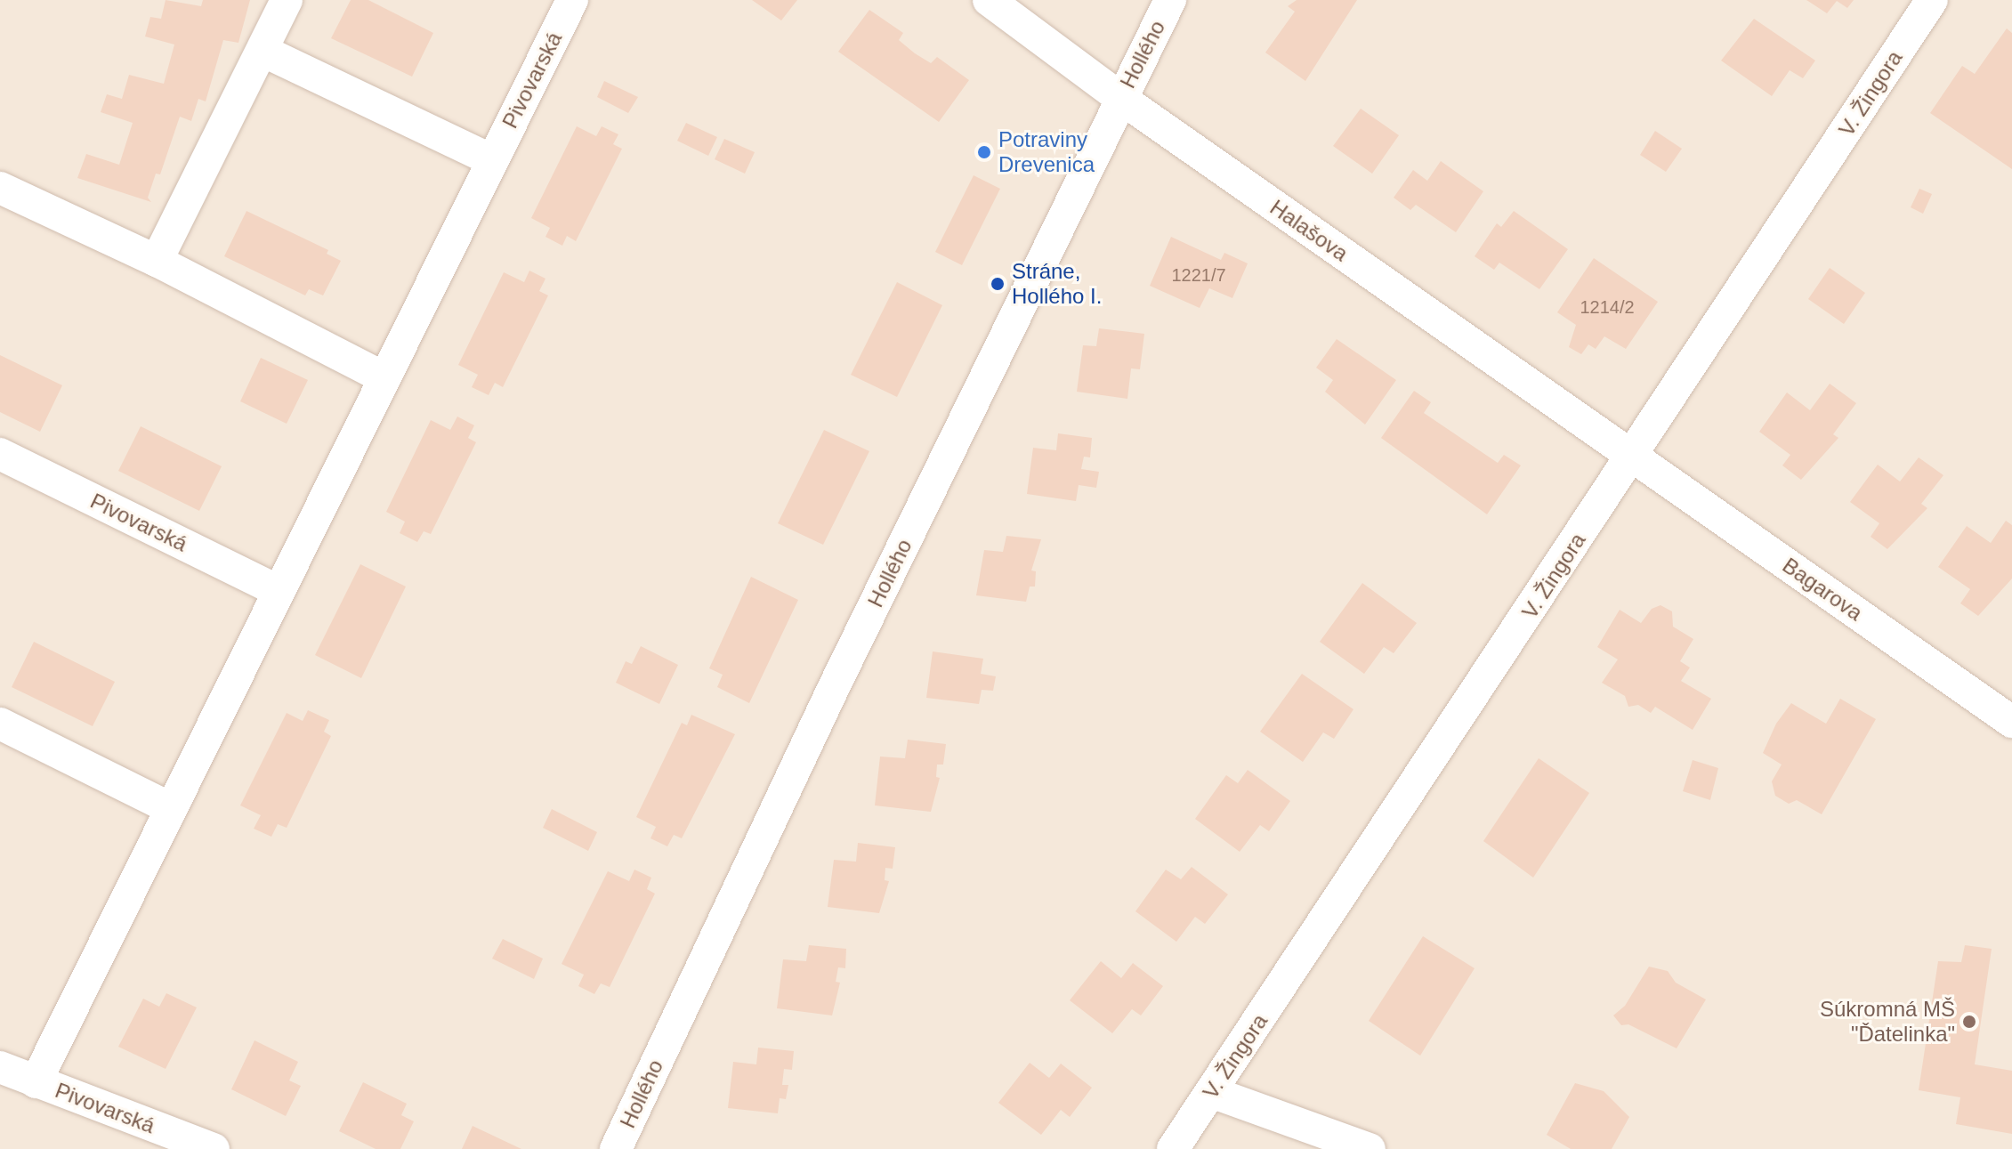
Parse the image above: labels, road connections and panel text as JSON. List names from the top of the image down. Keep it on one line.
{"streets":{"street":["Hollého","Pivovarská","V. Žingora","Halašova","Bagarova"]},"crossings":[["Hollého","Halašova"],["V. Žingora","Halašova"],["V. Žingora","Bagarova"],["Halašova","Bagarova"]],"places":["Potraviny Drevenica","Stráne, Hollého I.","Súkromná MŠ \"Ďatelinka\""],"house_numbers":["1221/7","1214/2"]}
